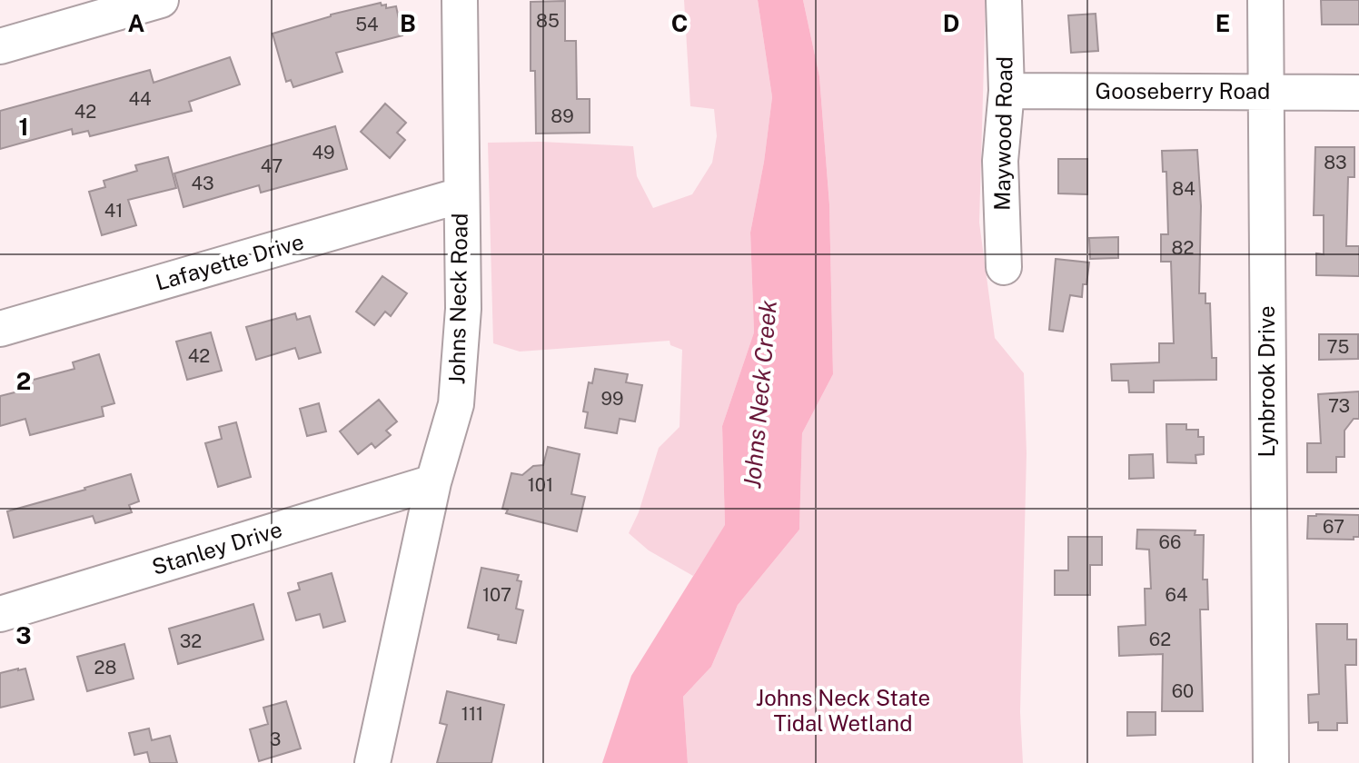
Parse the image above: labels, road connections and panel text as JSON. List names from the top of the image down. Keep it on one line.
{"streets":{"street":["Gooseberry Road","Maywood Road","Lafayette Drive","Johns Neck Road","Lynbrook Drive","Stanley Drive"]},"crossings":[["Gooseberry Road","Maywood Road"],["Gooseberry Road","Lynbrook Drive"],["Lafayette Drive","Johns Neck Road"],["Johns Neck Road","Stanley Drive"]],"water":["Johns Neck Creek"],"parks":["Johns Neck State Tidal Wetland"],"house_numbers":["85","54","44","42","89","49","83","47","43","84","41","82","75","42","99","73","101","67","66","107","64","62","32","28","60","111","3"],"grid":{"columns":["A","B","C","D","E"],"rows":["1","2","3"]}}
